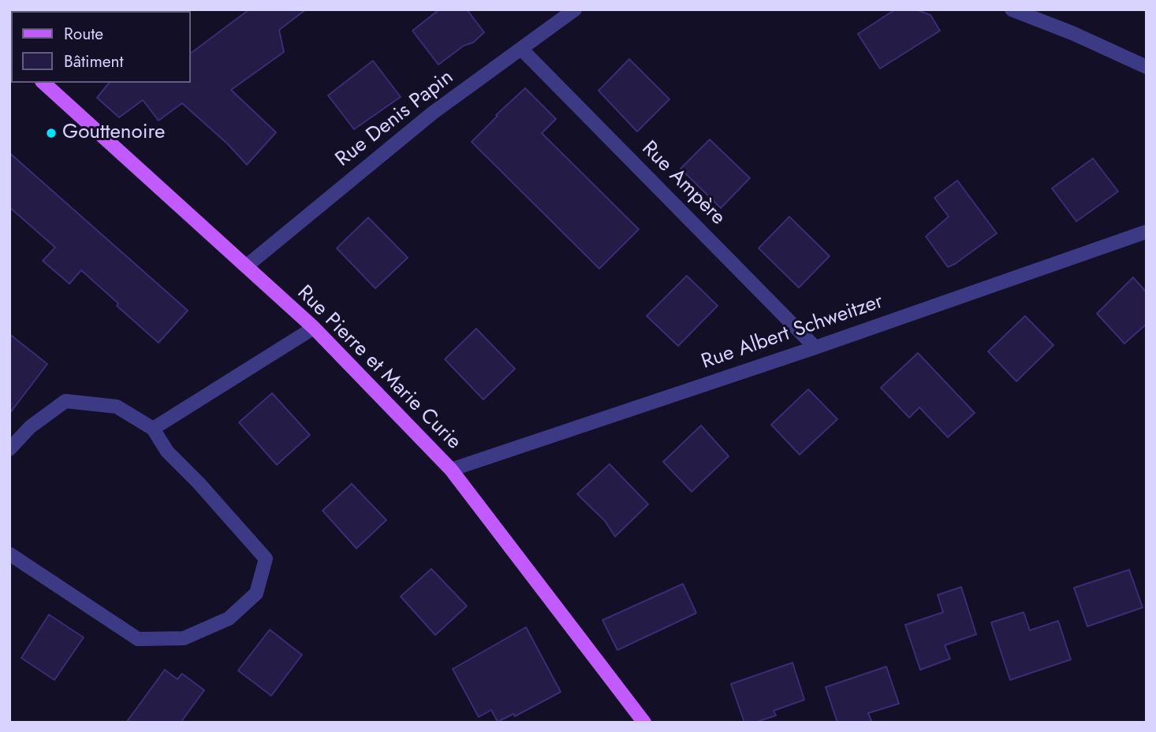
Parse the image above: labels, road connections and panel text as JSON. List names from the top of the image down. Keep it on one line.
{"streets":{"main road":["Rue Pierre et Marie Curie"],"street":["Rue Denis Papin","Rue Ampère","Rue Albert Schweitzer"]},"crossings":[["Rue Denis Papin","Rue Ampère"],["Rue Denis Papin","Rue Pierre et Marie Curie"],["Rue Ampère","Rue Albert Schweitzer"],["Rue Albert Schweitzer","Rue Pierre et Marie Curie"]],"places":["Gouttenoire"],"legend":["Route","Bâtiment"]}
